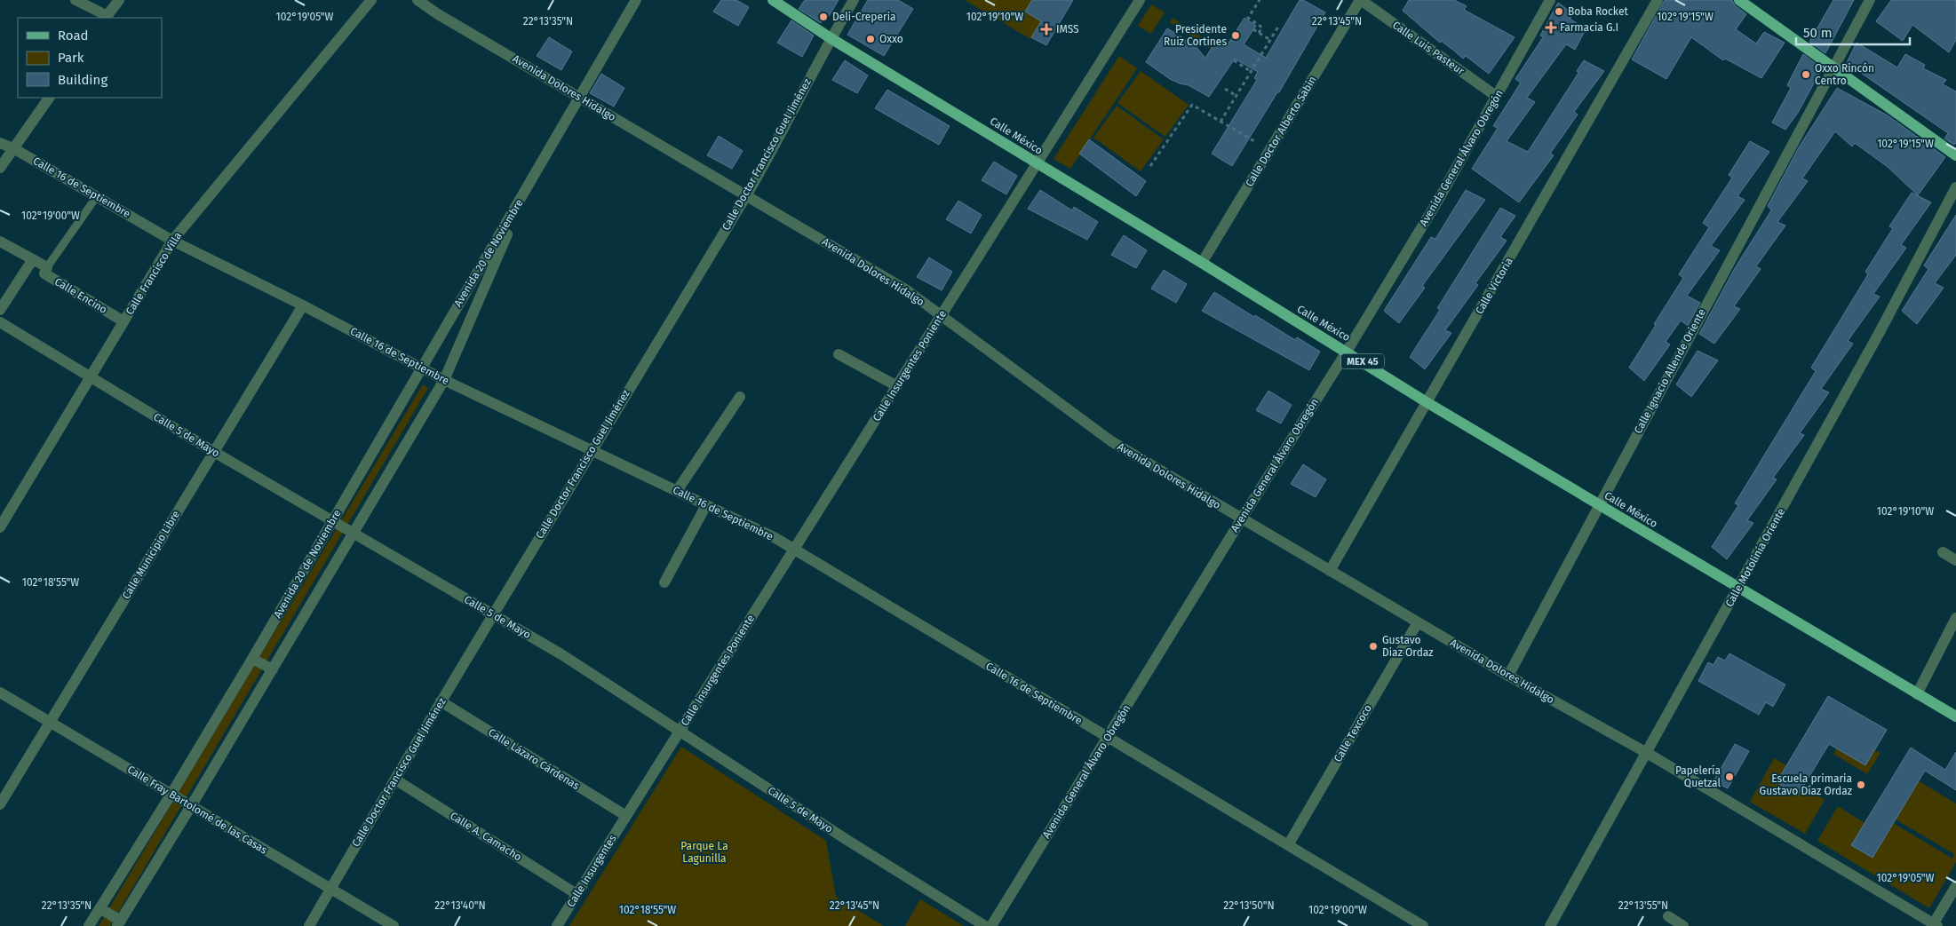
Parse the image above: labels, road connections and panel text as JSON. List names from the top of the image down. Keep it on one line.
{"streets":{"main road":["Calle México","MEX 45"],"street":["Calle Luis Pasteur","Avenida Dolores Hidalgo","Calle Doctor Alberto Sabin","Calle Doctor Francisco Guel Jiménez","Avenida General Álvaro Obregón","Calle 16 de Septiembre","Avenida 20 de Noviembre","Calle Francisco Villa","Calle Victoria","Calle Encino","Calle Insurgentes Poniente","Calle Ignacio Allende Oriente","Calle 5 de Mayo","Calle Municipio Libre","Calle Motolinía Oriente","Calle Texcoco","Calle Lázaro Cárdenas","Calle Fray Bartolomé de las Casas","Calle A. Camacho","Calle Insurgentes"]},"crossings":[["Calle Luis Pasteur","Calle Doctor Alberto Sabin"],["Calle Luis Pasteur","Avenida General Álvaro Obregón"],["Avenida Dolores Hidalgo","Calle Doctor Francisco Guel Jiménez"],["Avenida Dolores Hidalgo","Avenida General Álvaro Obregón"],["Avenida Dolores Hidalgo","Calle Victoria"],["Avenida Dolores Hidalgo","Calle Insurgentes Poniente"],["Avenida Dolores Hidalgo","Calle Ignacio Allende Oriente"],["Avenida Dolores Hidalgo","Calle Motolinía Oriente"],["Avenida Dolores Hidalgo","Calle Texcoco"],["Calle Doctor Alberto Sabin","Calle México"],["Calle México","Calle Doctor Francisco Guel Jiménez"],["Calle México","Avenida General Álvaro Obregón"],["Calle México","Calle Victoria"],["Calle México","Calle Insurgentes Poniente"],["Calle México","Calle Ignacio Allende Oriente"],["Calle México","Calle Motolinía Oriente"],["Calle Doctor Francisco Guel Jiménez","Calle 16 de Septiembre"],["Calle Doctor Francisco Guel Jiménez","Calle 5 de Mayo"],["Calle Doctor Francisco Guel Jiménez","Calle Lázaro Cárdenas"],["Calle Doctor Francisco Guel Jiménez","Calle Fray Bartolomé de las Casas"],["Calle Doctor Francisco Guel Jiménez","Calle A. Camacho"],["Avenida General Álvaro Obregón","Calle 16 de Septiembre"],["Calle 16 de Septiembre","Avenida 20 de Noviembre"],["Calle 16 de Septiembre","Calle Francisco Villa"],["Calle 16 de Septiembre","Calle Insurgentes Poniente"],["Calle 16 de Septiembre","Calle Municipio Libre"],["Calle 16 de Septiembre","Calle Texcoco"],["Avenida 20 de Noviembre","Calle 5 de Mayo"],["Avenida 20 de Noviembre","Calle Fray Bartolomé de las Casas"],["Calle Francisco Villa","Calle Encino"],["Calle Francisco Villa","Calle 5 de Mayo"],["Calle Insurgentes Poniente","Calle 5 de Mayo"],["Calle Insurgentes Poniente","Calle Lázaro Cárdenas"],["Calle Insurgentes Poniente","Calle Insurgentes"],["Calle 5 de Mayo","Calle Municipio Libre"],["Calle Municipio Libre","Calle Fray Bartolomé de las Casas"],["Calle Lázaro Cárdenas","Calle Insurgentes"],["Calle A. Camacho","Calle Insurgentes"]],"parks":["Parque La Lagunilla"],"places":{"other":["Boba Rocket","Deli-Creperia","Presidente Ruiz Cortines","Oxxo","Oxxo Rincón Centro","Gustavo Diaz Ordaz","Papelería Quetzal","Escuela primaria Gustavo Díaz Ordaz"],"health":["Farmacia G.I","IMSS"]},"legend":["Road","Park","Building"],"scale_bar":"50 m","coordinates":["102°19'05\"W","102°19'10\"W","102°19'15\"W","22°13'35\"N","22°13'45\"N","102°19'00\"W","102°18'55\"W","22°13'40\"N","22°13'50\"N","22°13'55\"N"]}
